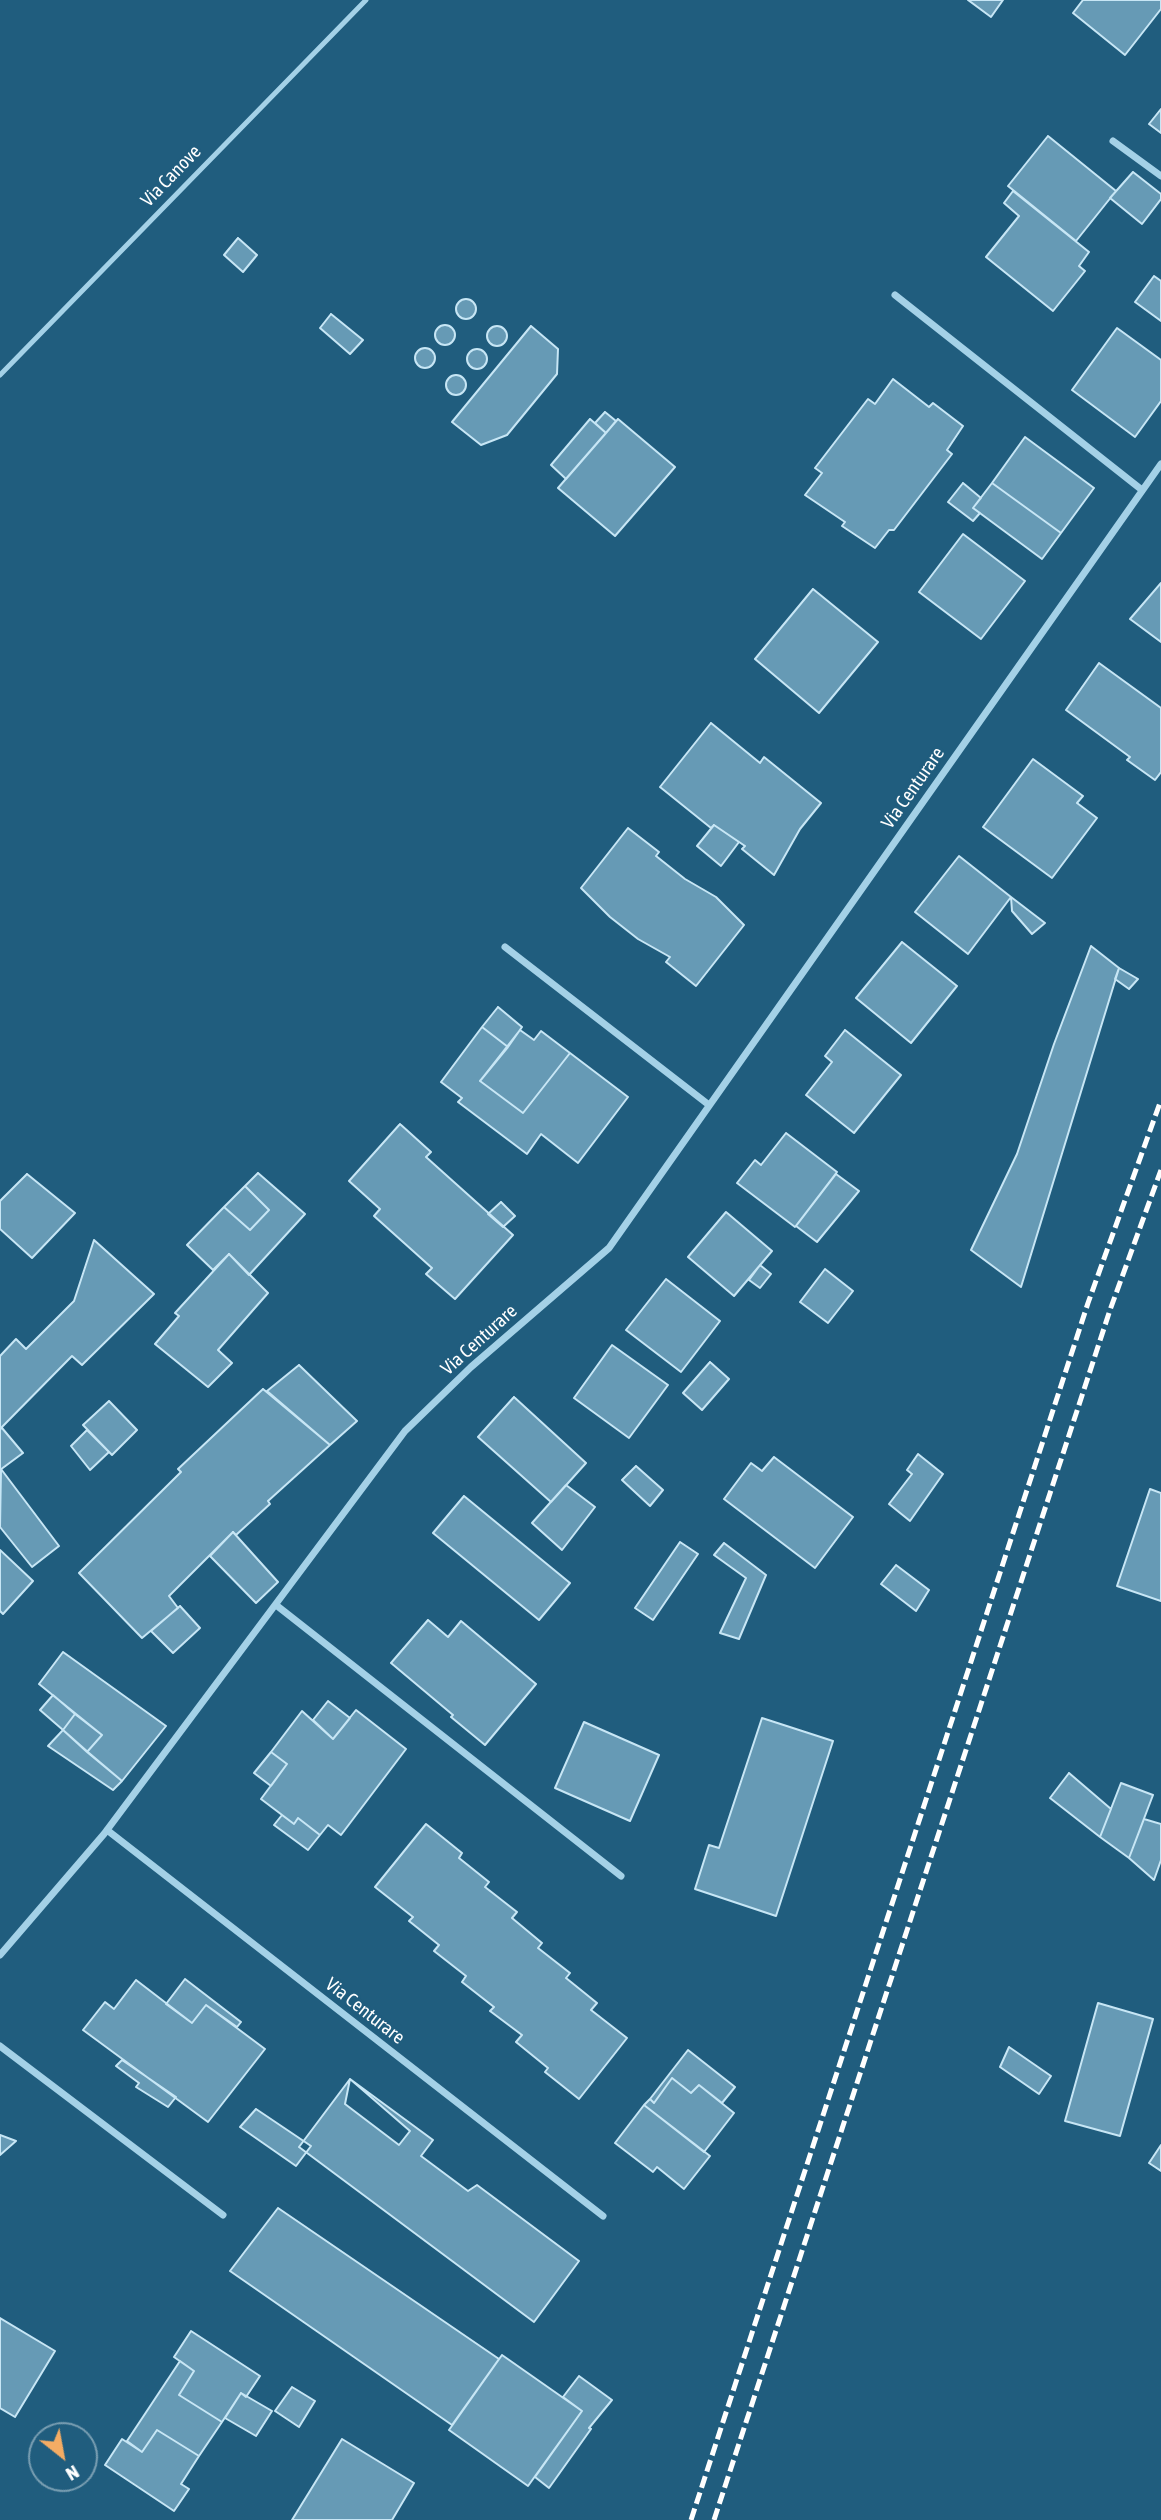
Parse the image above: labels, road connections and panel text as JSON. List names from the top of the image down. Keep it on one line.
{"streets":{"street":["Via Centurare"],"lane":["Via Canove"]},"north":"bottom right"}
